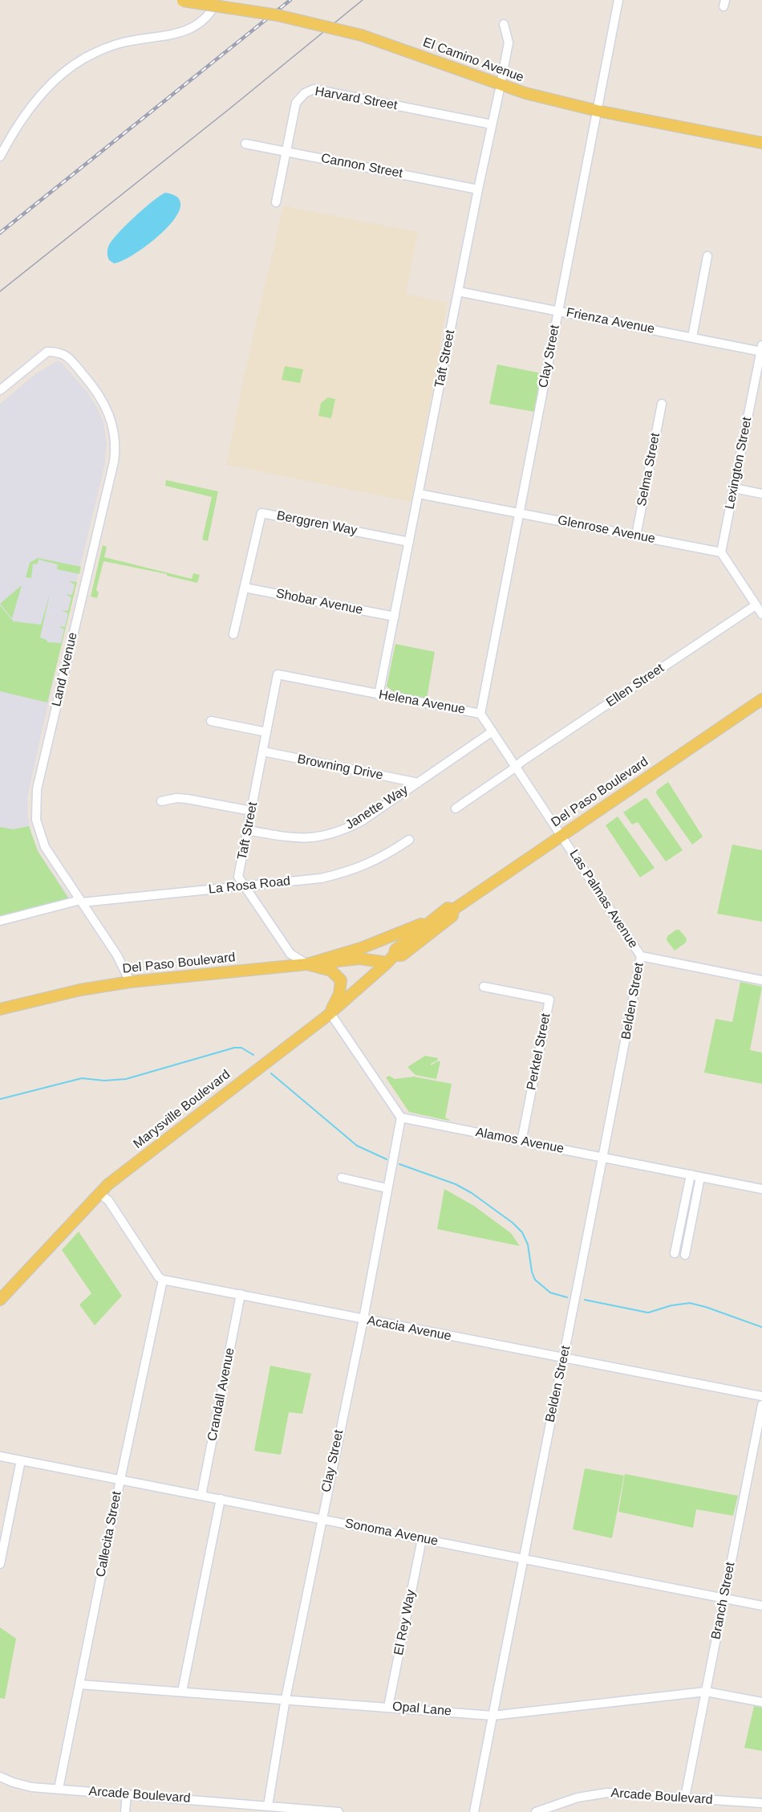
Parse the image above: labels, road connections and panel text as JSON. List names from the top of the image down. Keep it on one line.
{"streets":{"main road":["El Camino Avenue","Del Paso Boulevard","Marysville Boulevard"],"street":["Harvard Street","Cannon Street","Frienza Avenue","Clay Street","Taft Street","Lexington Street","Selma Street","Berggren Way","Glenrose Avenue","Shobar Avenue","Land Avenue","Ellen Street","Helena Avenue","Browning Drive","Janette Way","La Rosa Road","Las Palmas Avenue","Belden Street","Perktel Street","Alamos Avenue","Acacia Avenue","Crandall Avenue","Sonoma Avenue","Callecita Street","Branch Street","El Rey Way","Opal Lane","Arcade Boulevard"]},"crossings":[["El Camino Avenue","Clay Street"],["El Camino Avenue","Taft Street"],["Harvard Street","Cannon Street"],["Harvard Street","Taft Street"],["Cannon Street","Taft Street"],["Frienza Avenue","Clay Street"],["Frienza Avenue","Taft Street"],["Frienza Avenue","Lexington Street"],["Clay Street","Glenrose Avenue"],["Clay Street","Helena Avenue"],["Clay Street","Alamos Avenue"],["Clay Street","Acacia Avenue"],["Clay Street","Sonoma Avenue"],["Clay Street","Opal Lane"],["Clay Street","Arcade Boulevard"],["Taft Street","Berggren Way"],["Taft Street","Glenrose Avenue"],["Taft Street","Shobar Avenue"],["Taft Street","Helena Avenue"],["Taft Street","Browning Drive"],["Taft Street","Del Paso Boulevard"],["Taft Street","Janette Way"],["Taft Street","La Rosa Road"],["Lexington Street","Glenrose Avenue"],["Selma Street","Glenrose Avenue"],["Berggren Way","Shobar Avenue"],["Land Avenue","Del Paso Boulevard"],["Land Avenue","La Rosa Road"],["Ellen Street","Helena Avenue"],["Helena Avenue","Del Paso Boulevard"],["Helena Avenue","Janette Way"],["Helena Avenue","Las Palmas Avenue"],["Browning Drive","Janette Way"],["Del Paso Boulevard","Las Palmas Avenue"],["Del Paso Boulevard","Marysville Boulevard"],["Las Palmas Avenue","Belden Street"],["Belden Street","Alamos Avenue"],["Belden Street","Acacia Avenue"],["Belden Street","Sonoma Avenue"],["Belden Street","Opal Lane"],["Perktel Street","Alamos Avenue"],["Acacia Avenue","Crandall Avenue"],["Acacia Avenue","Callecita Street"],["Crandall Avenue","Sonoma Avenue"],["Sonoma Avenue","Callecita Street"],["Sonoma Avenue","Branch Street"],["Sonoma Avenue","El Rey Way"],["Callecita Street","Opal Lane"],["Callecita Street","Arcade Boulevard"],["Branch Street","Opal Lane"],["Branch Street","Arcade Boulevard"],["El Rey Way","Opal Lane"]]}
